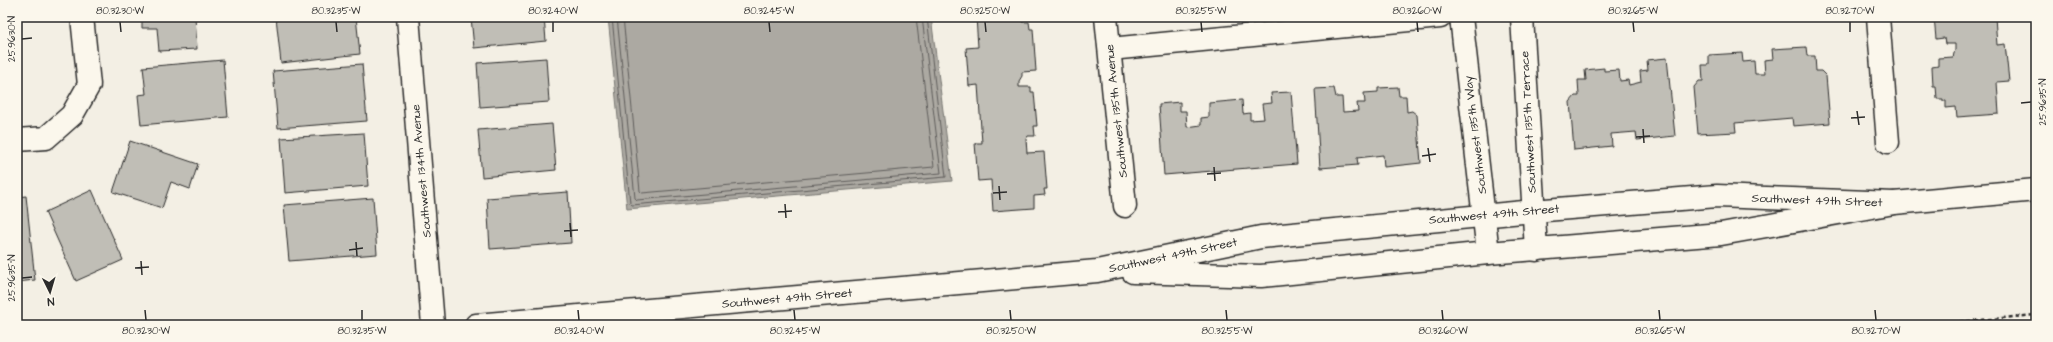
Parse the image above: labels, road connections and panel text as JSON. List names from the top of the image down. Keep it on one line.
{"streets":{"street":["Southwest 135th Avenue","Southwest 135th Terrace","Southwest 135th Way","Southwest 134th Avenue","Southwest 49th Street"]},"crossings":[["Southwest 135th Terrace","Southwest 49th Street"],["Southwest 135th Way","Southwest 49th Street"]],"north":"bottom","coordinates":["80.3230°W","80.3235°W","80.3240°W","80.3245°W","80.3250°W","80.3255°W","80.3260°W","80.3265°W","80.3270°W","25.9630°N","25.9635°N"]}
